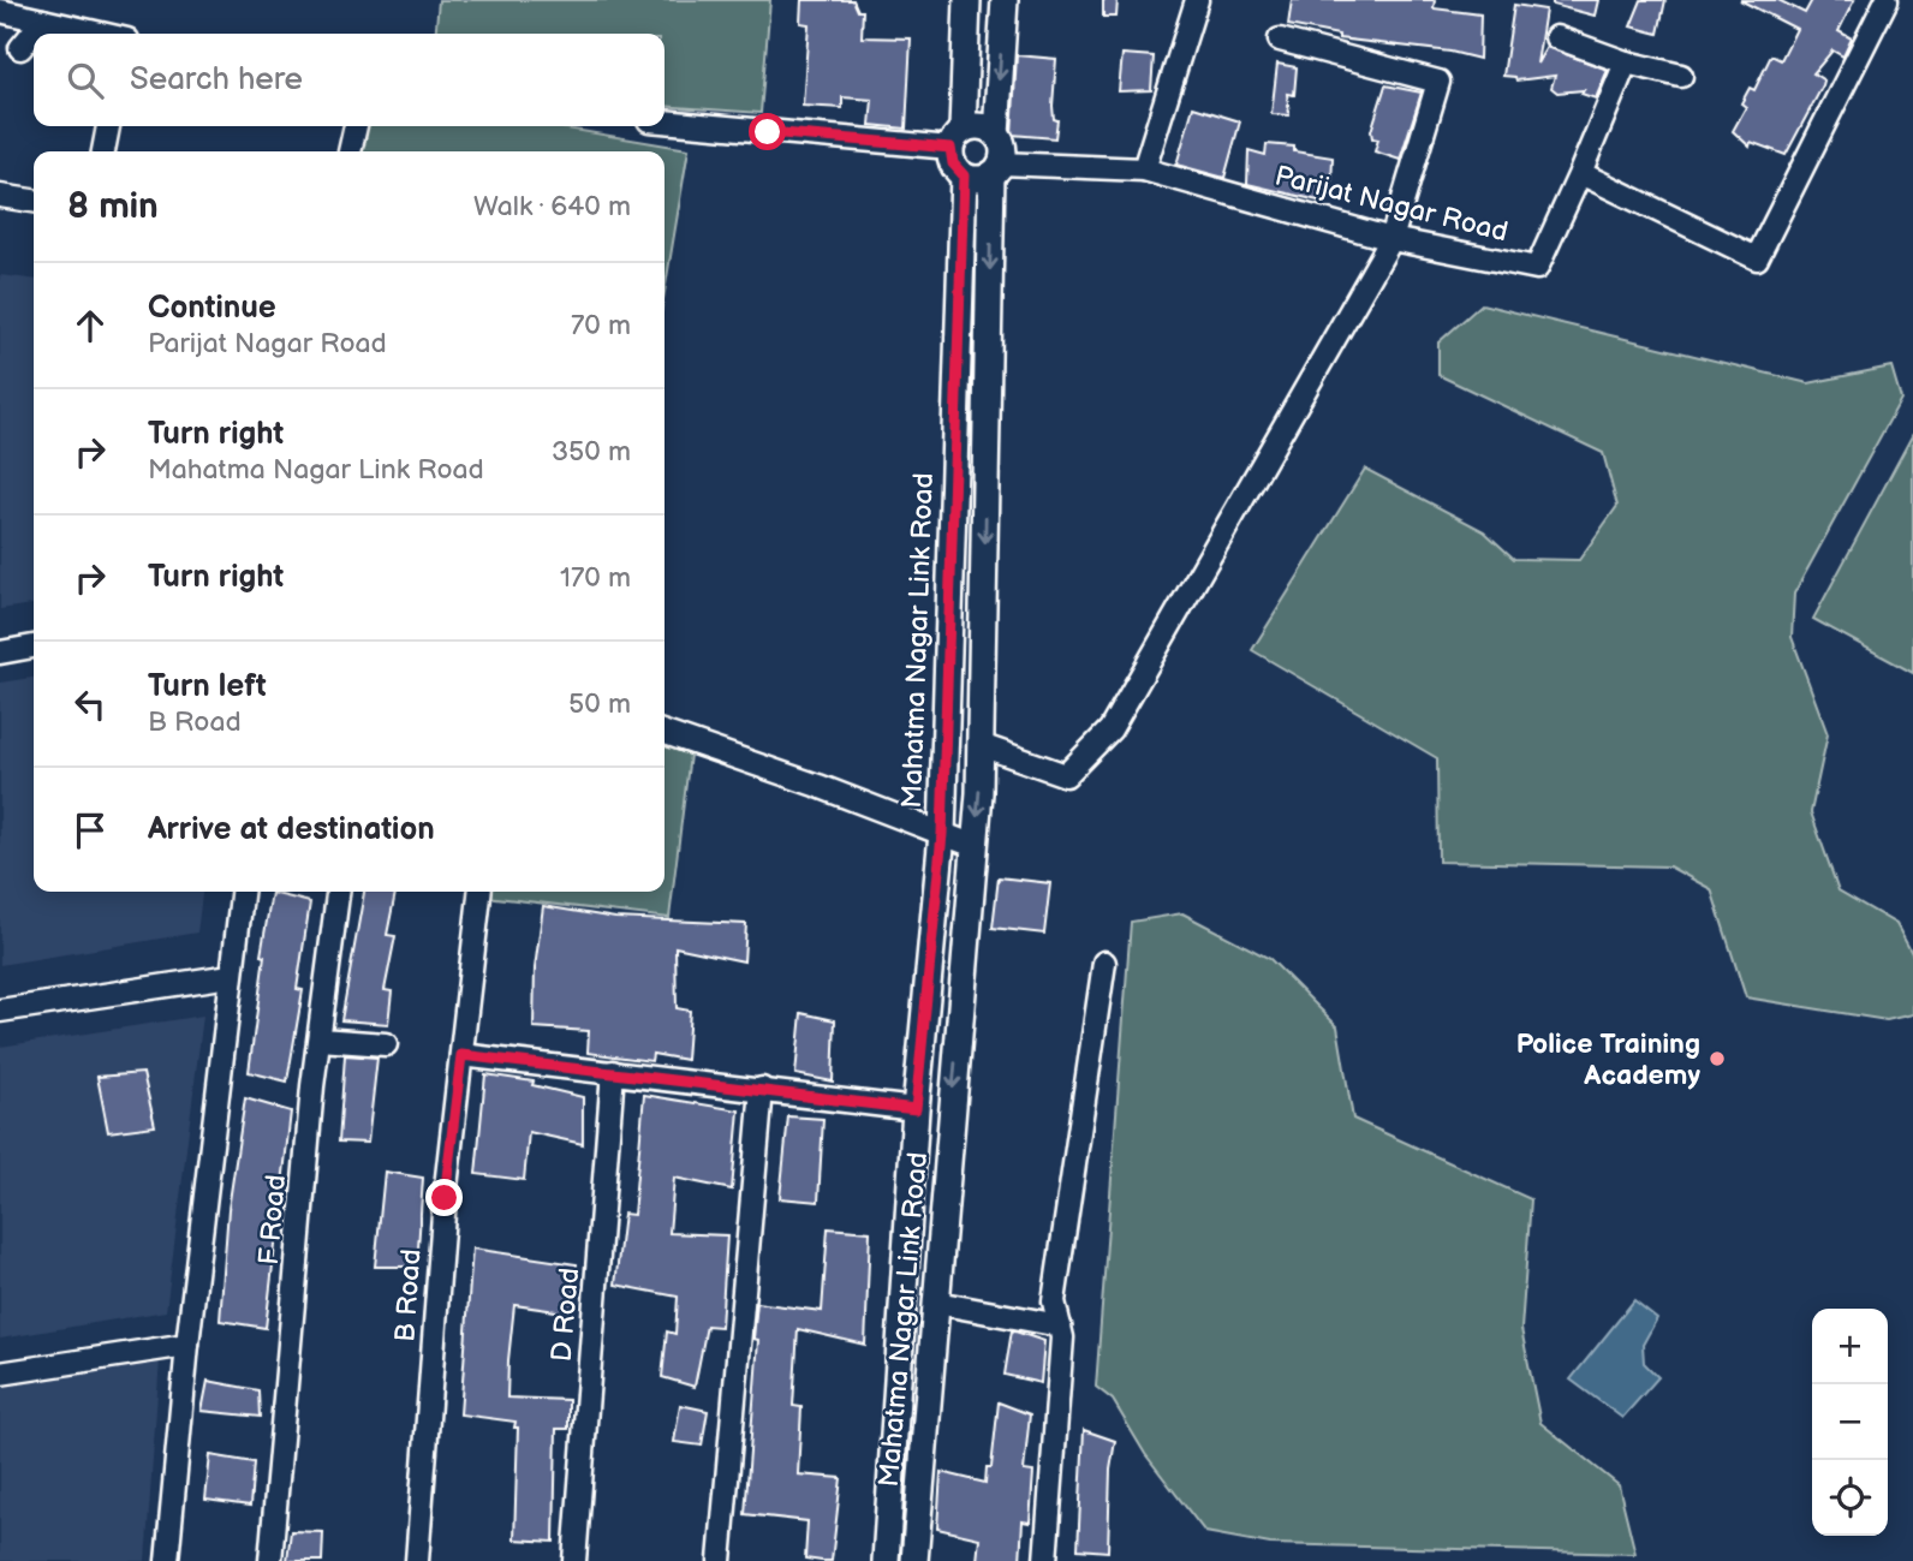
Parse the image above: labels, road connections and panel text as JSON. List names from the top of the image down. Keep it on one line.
{"streets":{"main road":["Mahatma Nagar Link Road"],"street":["Parijat Nagar Road","F Road","B Road","D Road"]},"crossings":[["Parijat Nagar Road","Mahatma Nagar Link Road"]],"places":["Police Training Academy"],"page":{"search":"Search here","heading":["8 min","Walk · 640 m"],"list":[["Continue","Parijat Nagar Road","70 m"],["Turn right","Mahatma Nagar Link Road","350 m"],["Turn right","170 m"],["Turn left","B Road","50 m"],"Arrive at destination"],"map_buttons":["+","−"]}}
